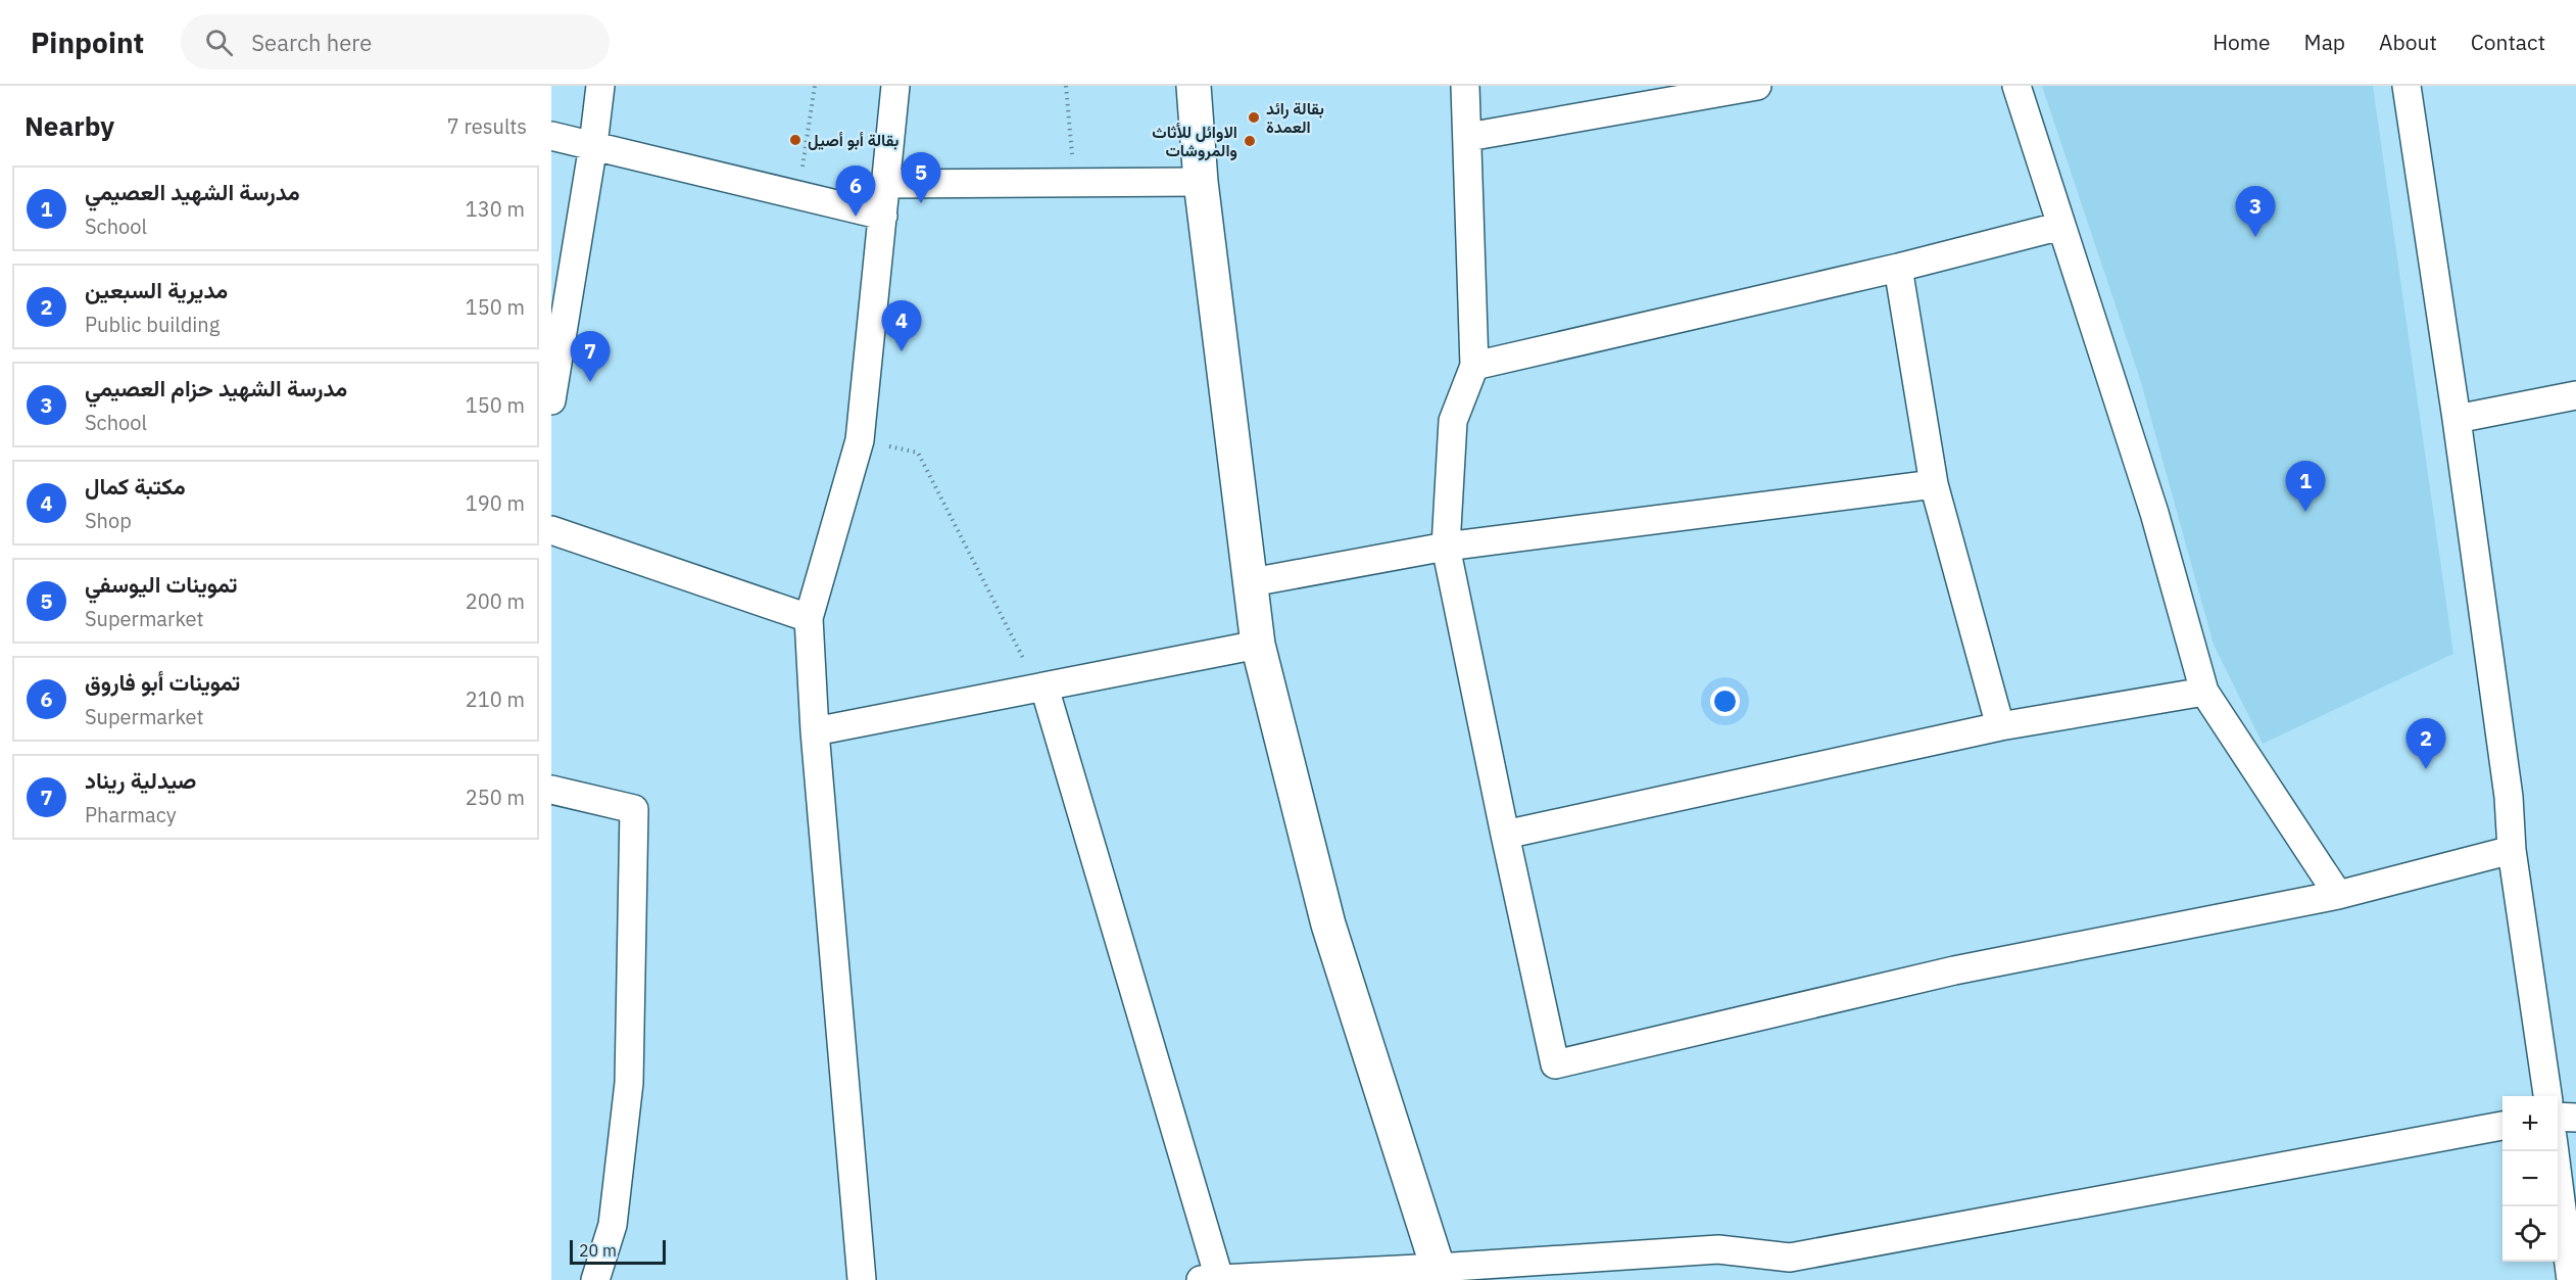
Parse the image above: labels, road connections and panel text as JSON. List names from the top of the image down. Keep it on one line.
{"places":["بقالة رائد العمدة","بقالة أبو أصيل","الاوائل للأثاث والمروشات"],"scale_bar":"20 m","page":{"header":"Pinpoint","search":"Search here","nav":["Home","Map","About","Contact"],"heading":["Nearby","7 results"],"pins":["5","6","3","4","7","1","2"],"list":[{"mark":"1","name":"مدرسة الشهيد العصيمي","note":"School","value":"130 m"},{"mark":"2","name":"مديرية السبعين","note":"Public building","value":"150 m"},{"mark":"3","name":"مدرسة الشهيد حزام العصيمي","note":"School","value":"150 m"},{"mark":"4","name":"مكتبة كمال","note":"Shop","value":"190 m"},{"mark":"5","name":"تموينات اليوسفي","note":"Supermarket","value":"200 m"},{"mark":"6","name":"تموينات أبو فاروق","note":"Supermarket","value":"210 m"},{"mark":"7","name":"صيدلية ريناد","note":"Pharmacy","value":"250 m"}],"map_buttons":["+","−"],"scale":"20 m"}}
